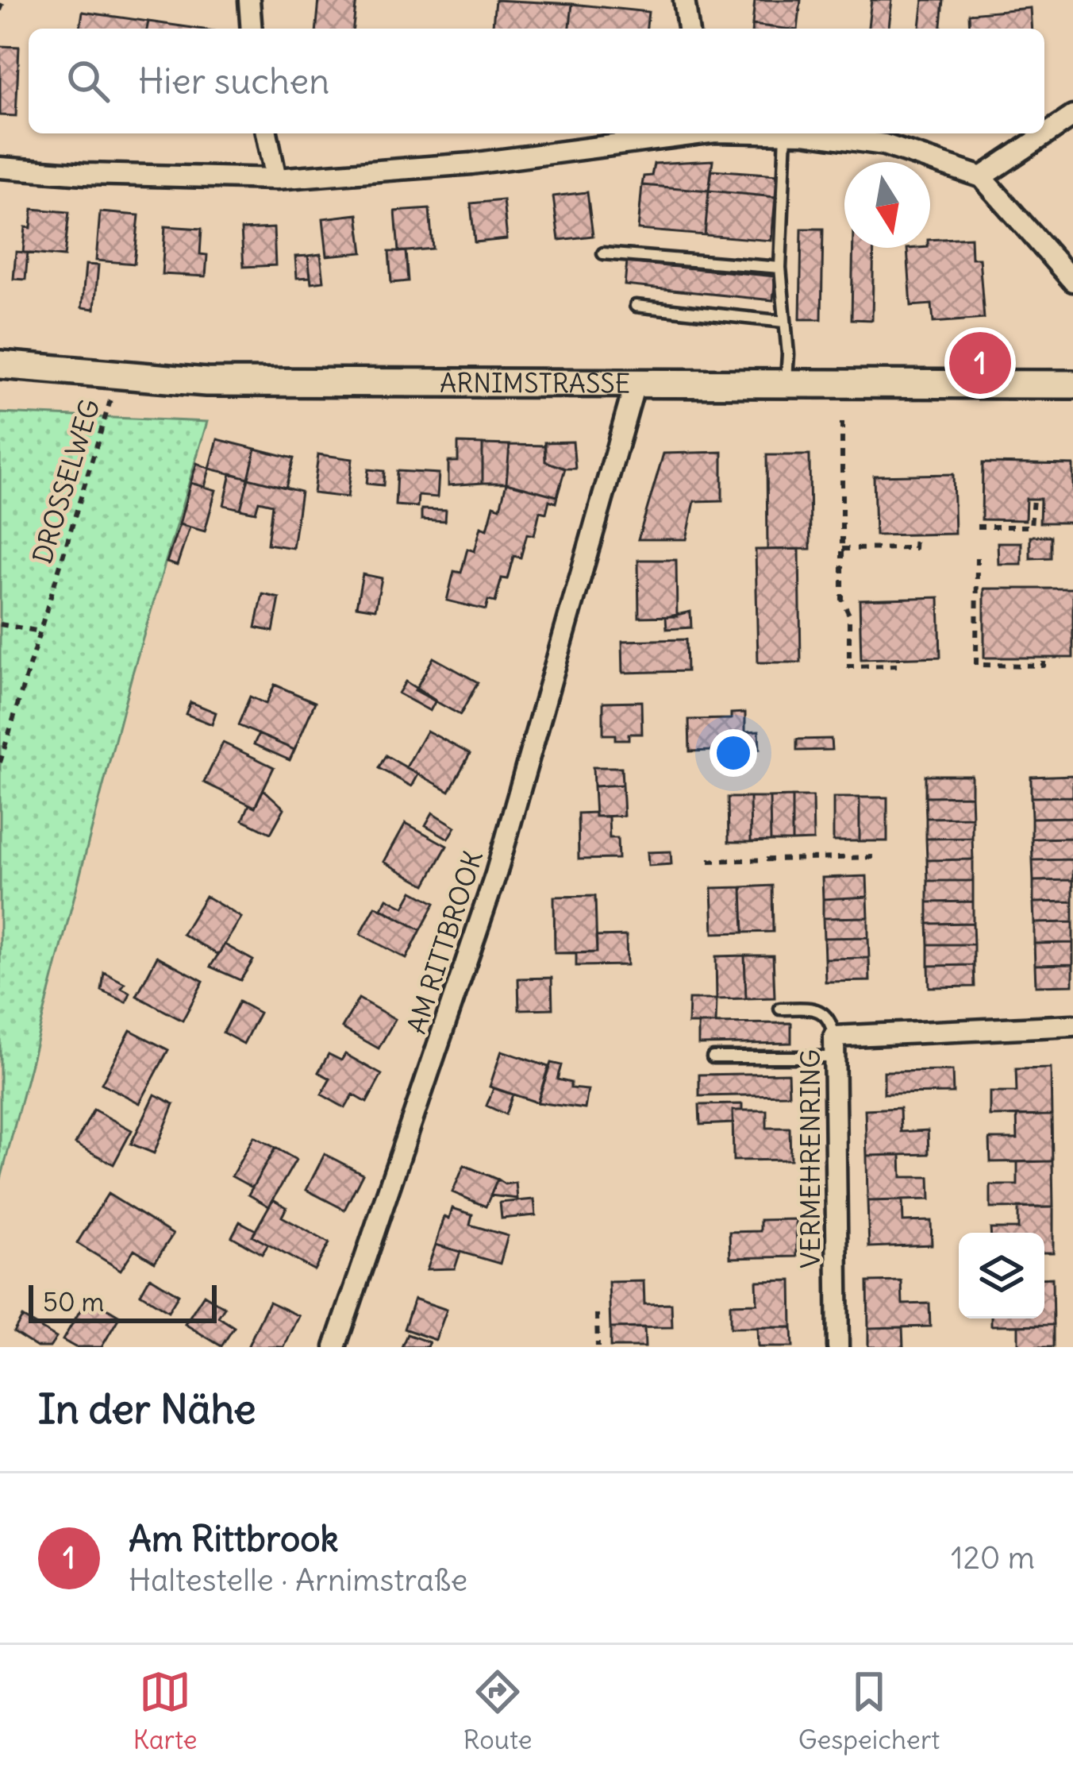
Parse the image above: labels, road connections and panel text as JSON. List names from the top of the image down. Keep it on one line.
{"streets":{"main road":["ARNIMSTRASSE"],"street":["AM RITTBROOK","VERMEHRENRING"],"path":["DROSSELWEG"]},"crossings":[["ARNIMSTRASSE","DROSSELWEG"],["ARNIMSTRASSE","AM RITTBROOK"]],"scale_bar":"50 m","north":"bottom","page":{"search":"Hier suchen","pins":"1","scale":"50 m","heading":"In der Nähe","list":[{"mark":"1","name":"Am Rittbrook","note":"Haltestelle · Arnimstraße","value":"120 m"}],"nav":["Karte","Route","Gespeichert"]}}
